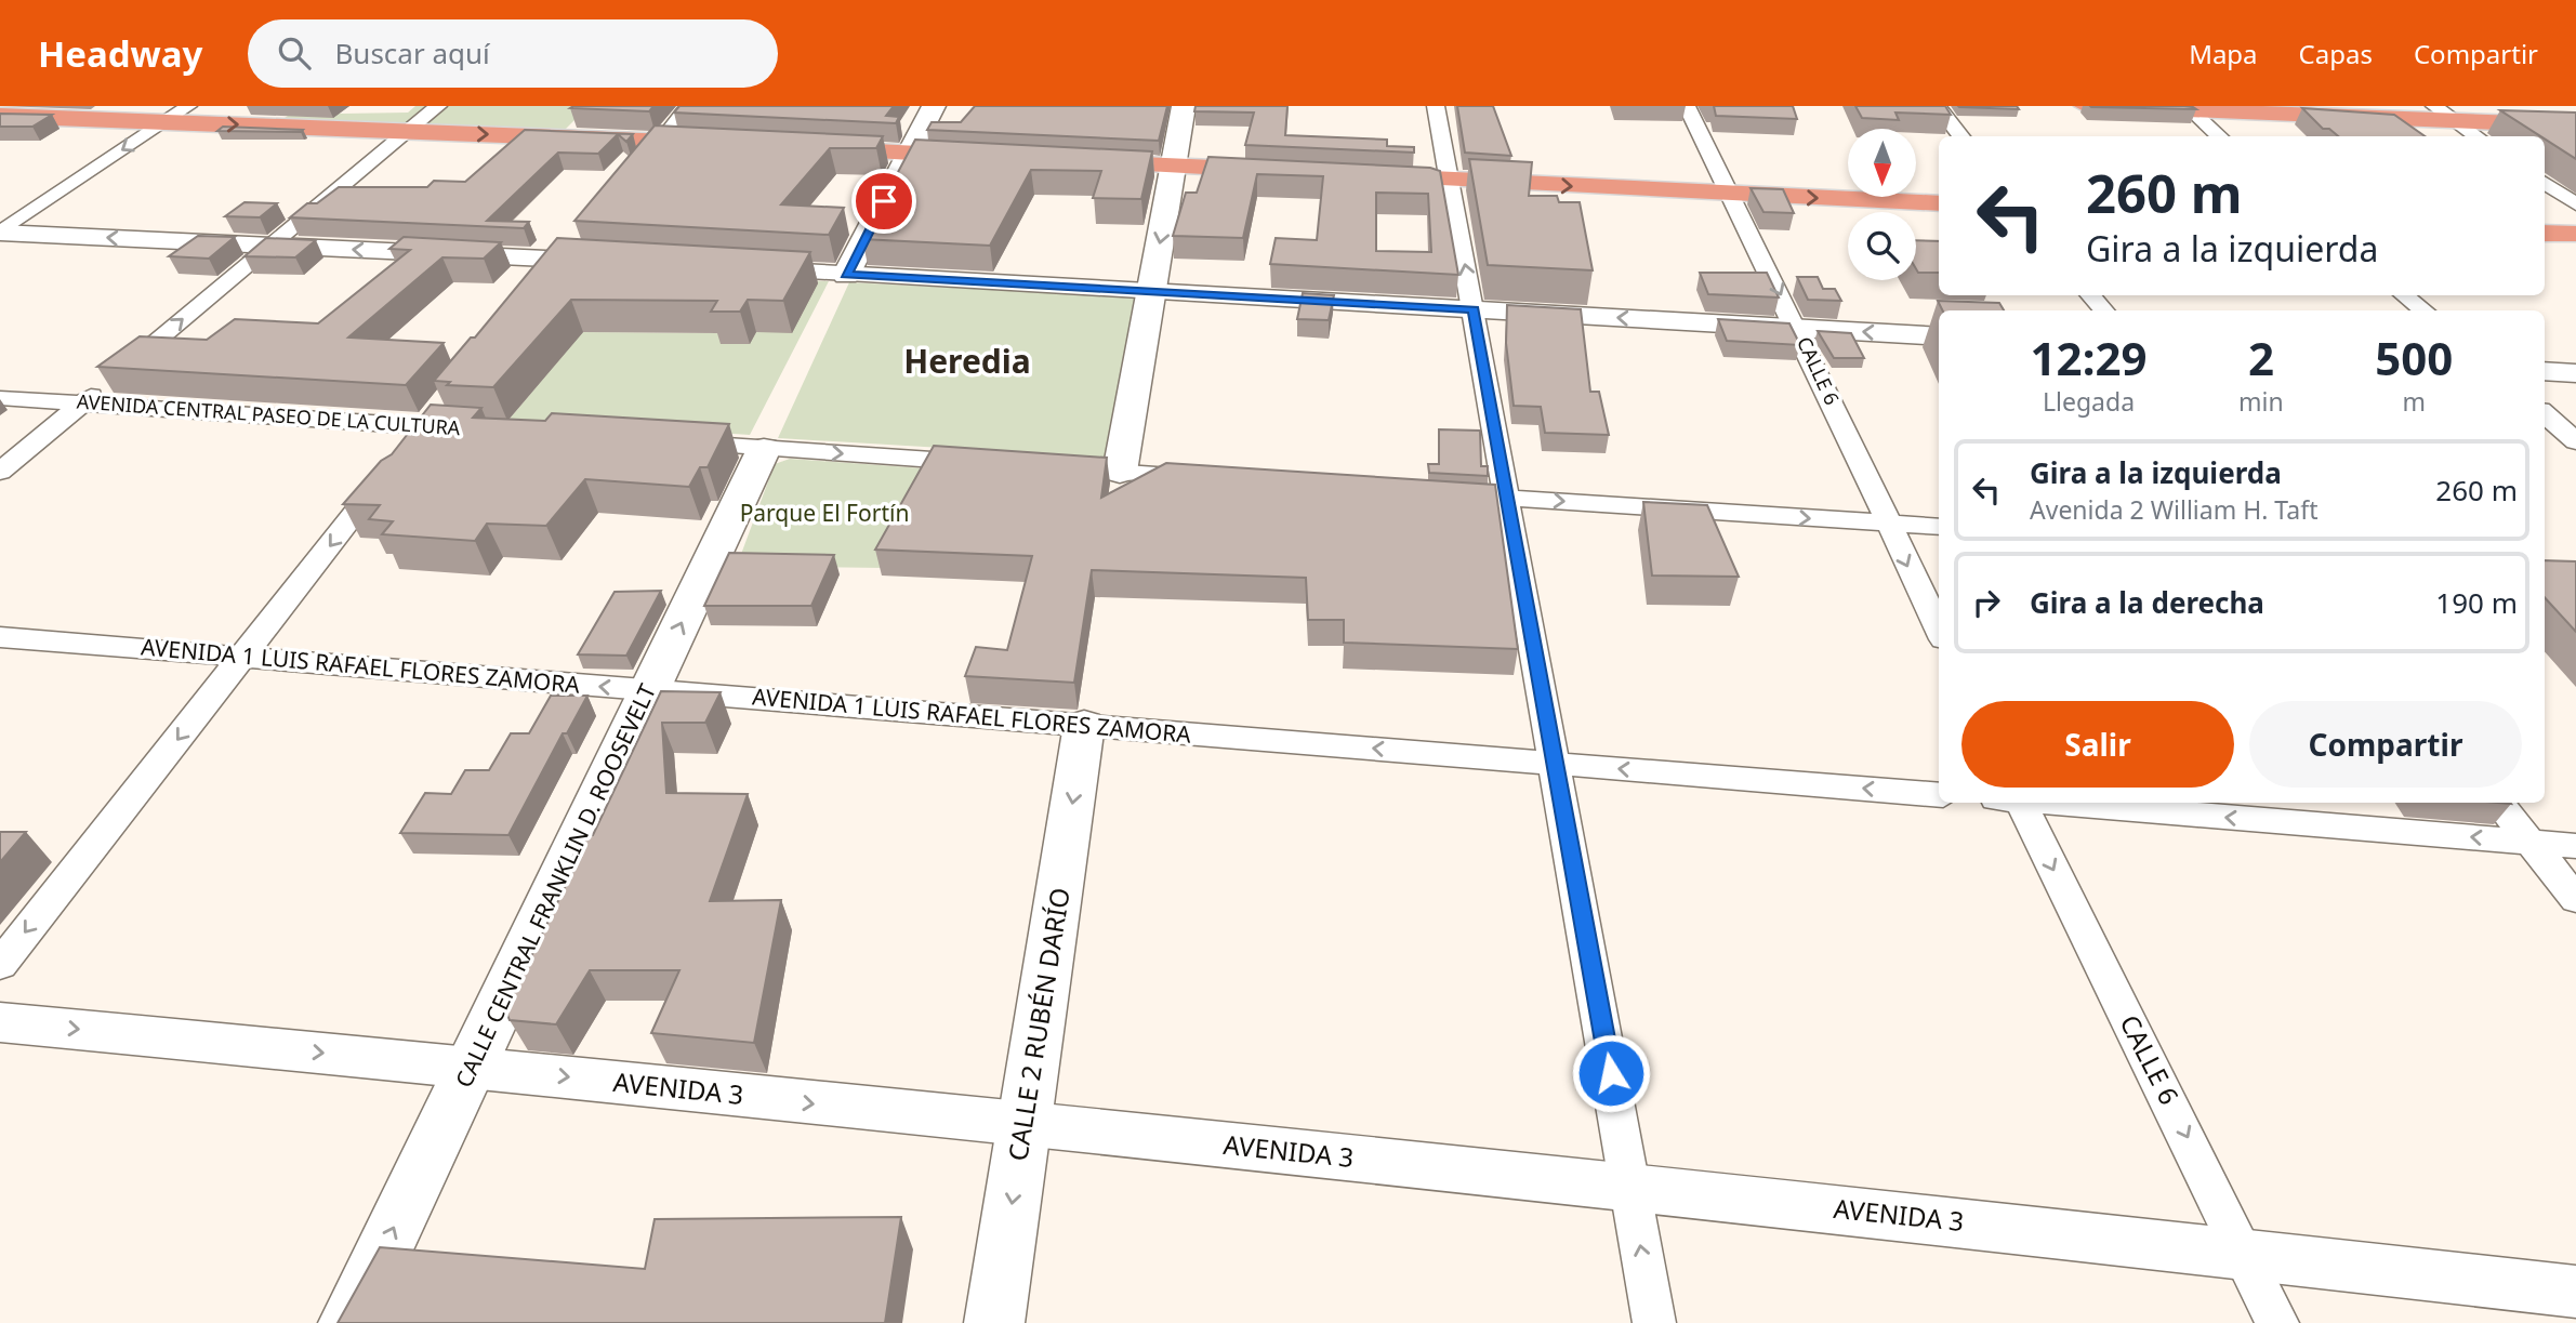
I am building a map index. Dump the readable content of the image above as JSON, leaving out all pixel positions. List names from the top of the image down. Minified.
{"streets":{"main road":["CALLE CENTRAL FRANKLIN D. ROOSEVELT","CALLE 2 RUBÉN DARÍO"],"street":["CALLE 6","AVENIDA CENTRAL PASEO DE LA CULTURA","AVENIDA 1 LUIS RAFAEL FLORES ZAMORA","AVENIDA 3"]},"crossings":[["CALLE 6","AVENIDA 3"],["AVENIDA 1 LUIS RAFAEL FLORES ZAMORA","CALLE CENTRAL FRANKLIN D. ROOSEVELT"],["AVENIDA 1 LUIS RAFAEL FLORES ZAMORA","CALLE 2 RUBÉN DARÍO"],["CALLE CENTRAL FRANKLIN D. ROOSEVELT","AVENIDA 3"],["CALLE 2 RUBÉN DARÍO","AVENIDA 3"]],"one_way":["CALLE 6","CALLE CENTRAL FRANKLIN D. ROOSEVELT","CALLE 2 RUBÉN DARÍO","AVENIDA 3"],"districts":["Heredia"],"parks":["Parque El Fortín"],"north":"bottom","page":{"header":"Headway","search":"Buscar aquí","nav":["Mapa","Capas","Compartir"],"turn":["260 m","Gira a la izquierda"],"eta":["12:29","Llegada","2","min","500","m"],"list":[{"name":"Gira a la izquierda","note":"Avenida 2 William H. Taft","value":"260 m"},{"name":"Gira a la derecha","value":"190 m"}],"buttons":["Salir","Compartir"]}}
